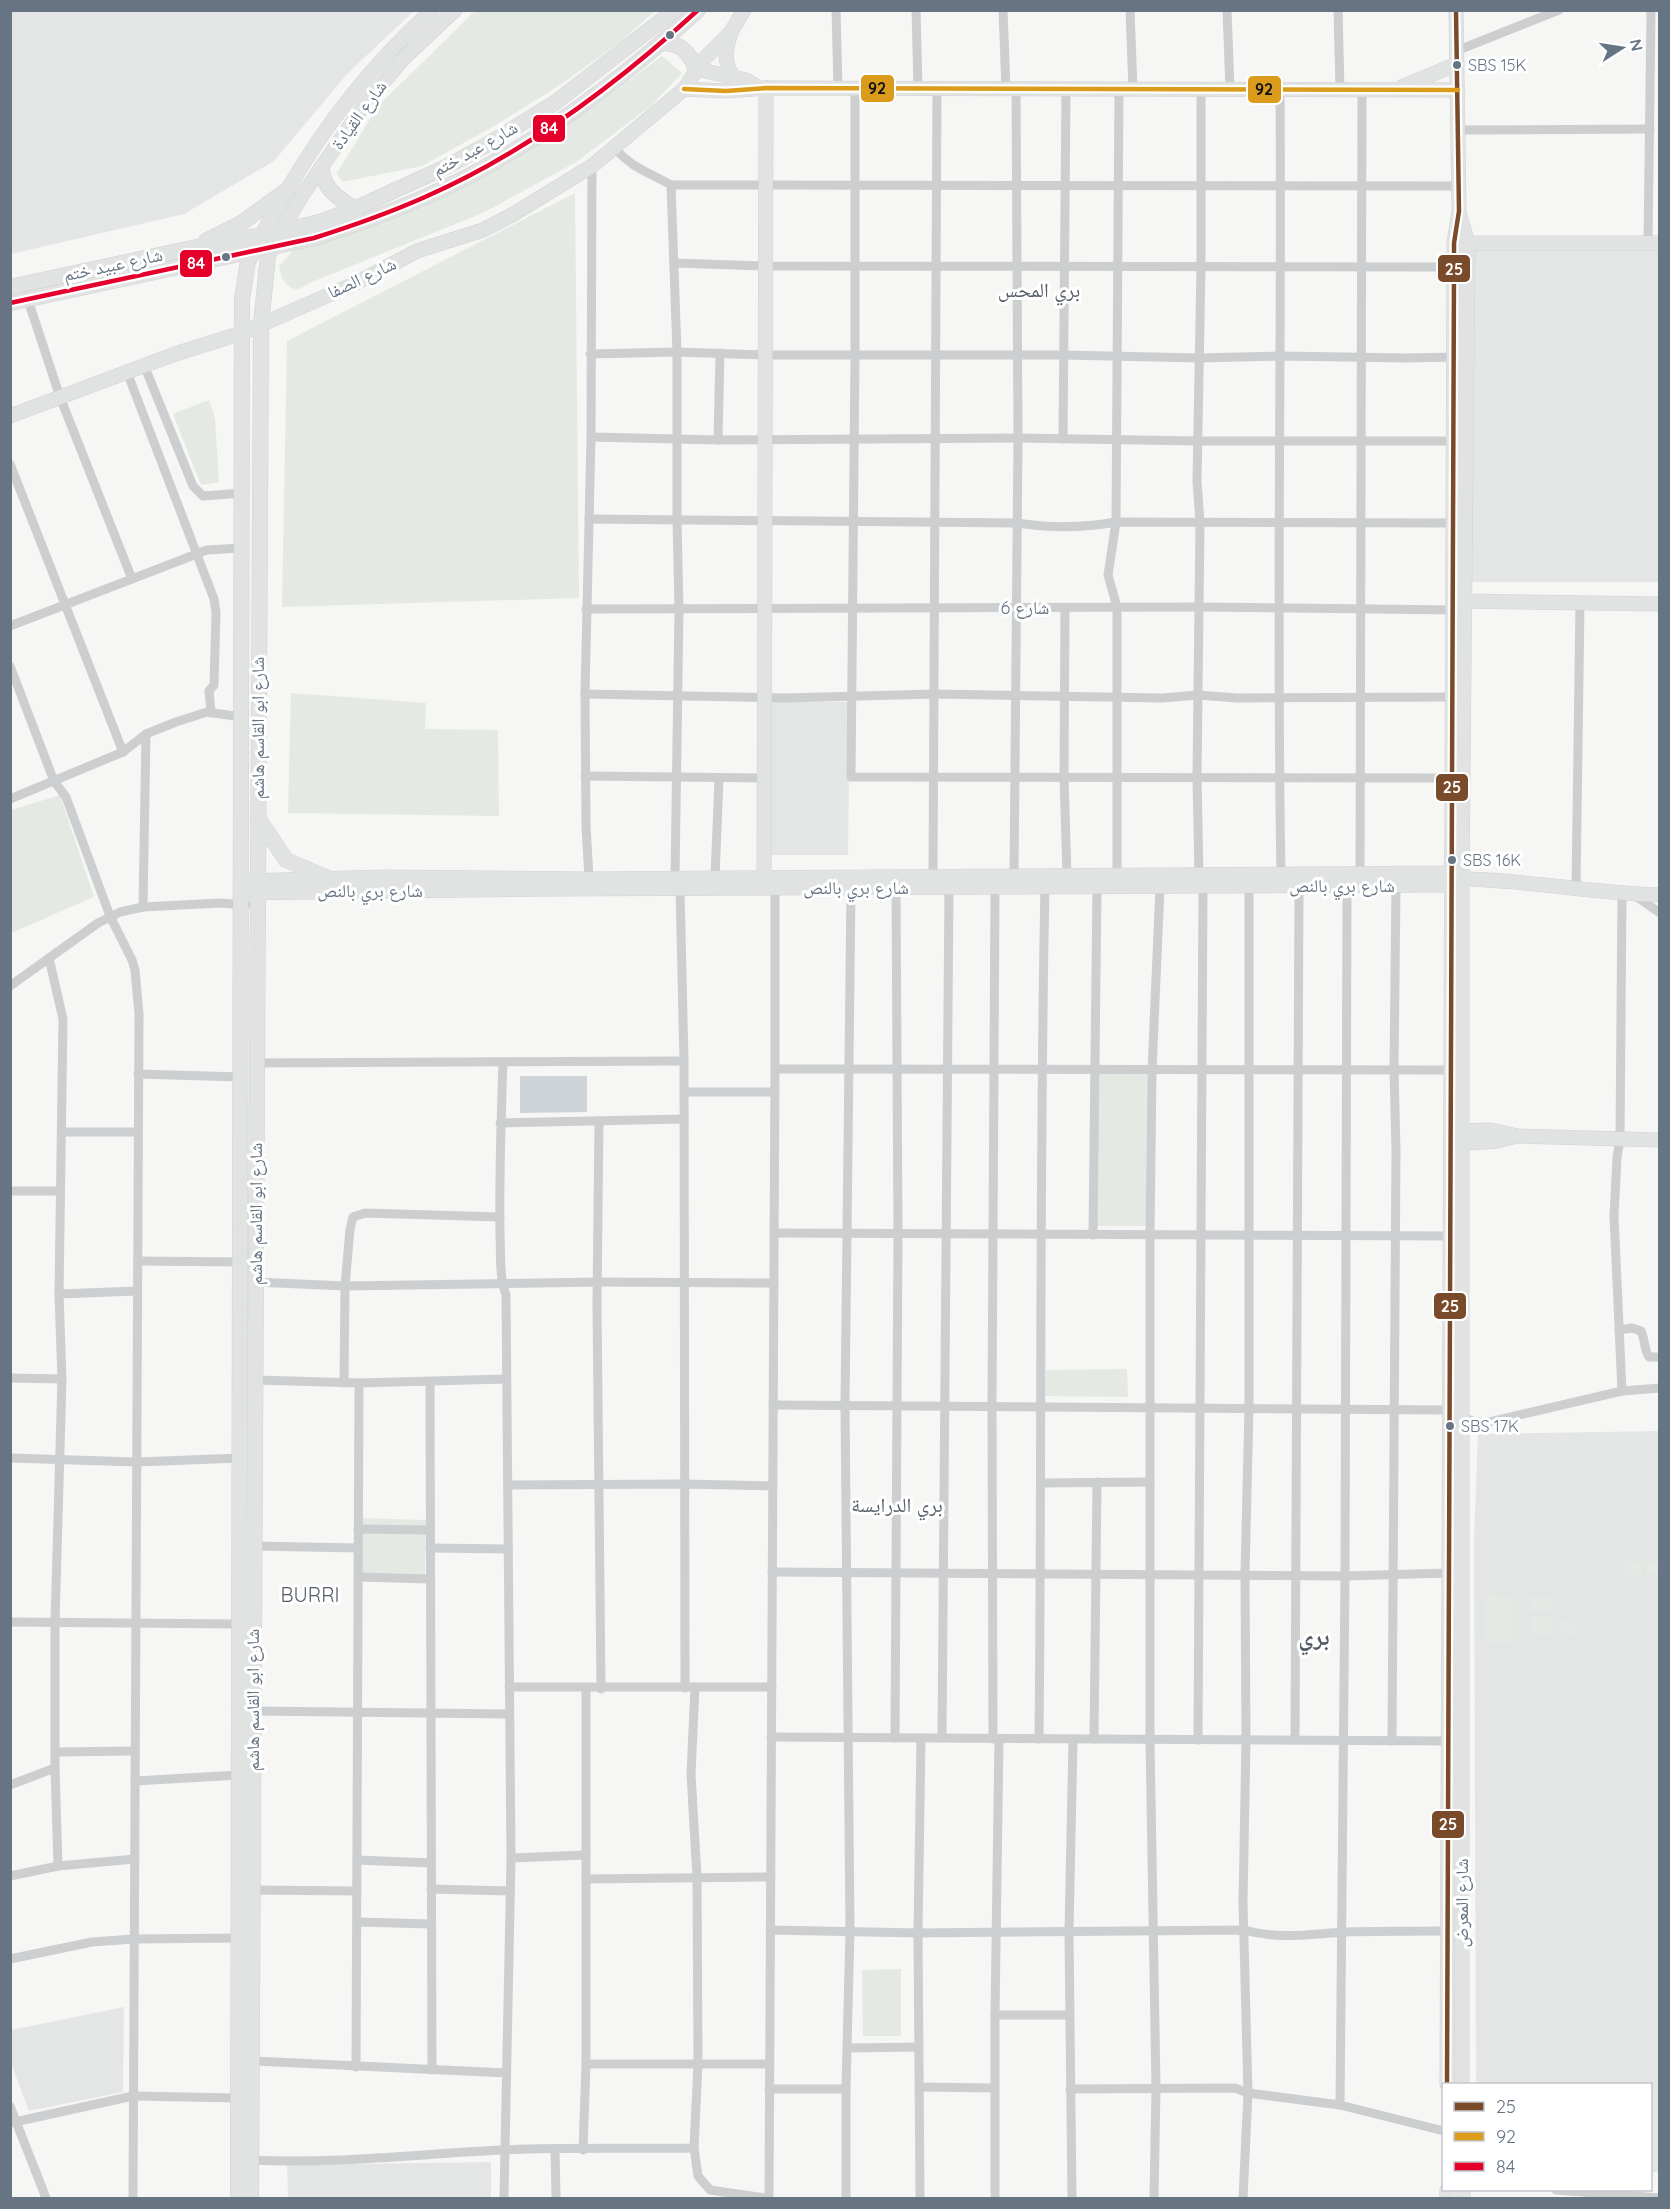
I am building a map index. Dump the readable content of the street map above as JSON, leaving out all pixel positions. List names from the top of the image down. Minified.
{"streets":{"main road":["شارع القيادة","شارع عبد ختم","شارع عبيد ختم","شارع الصفا","شارع ابو القاسم هاشم","شارع بري بالنص","شارع المعرض"],"street":["شارع 6"]},"crossings":[["شارع القيادة","شارع عبيد ختم"],["شارع القيادة","شارع ابو القاسم هاشم"],["شارع عبد ختم","شارع عبيد ختم"],["شارع عبد ختم","شارع ابو القاسم هاشم"],["شارع عبيد ختم","شارع ابو القاسم هاشم"],["شارع الصفا","شارع ابو القاسم هاشم"],["شارع 6","شارع المعرض"],["شارع ابو القاسم هاشم","شارع بري بالنص"],["شارع بري بالنص","شارع المعرض"]],"districts":["بري المحس","بري الدرايسة","BURRI","بري"],"places":["SBS 15K","SBS 16K","SBS 17K"],"lines":["transit line 25","transit line 84","transit line 92"],"legend":["25","92","84"],"north":"right"}
